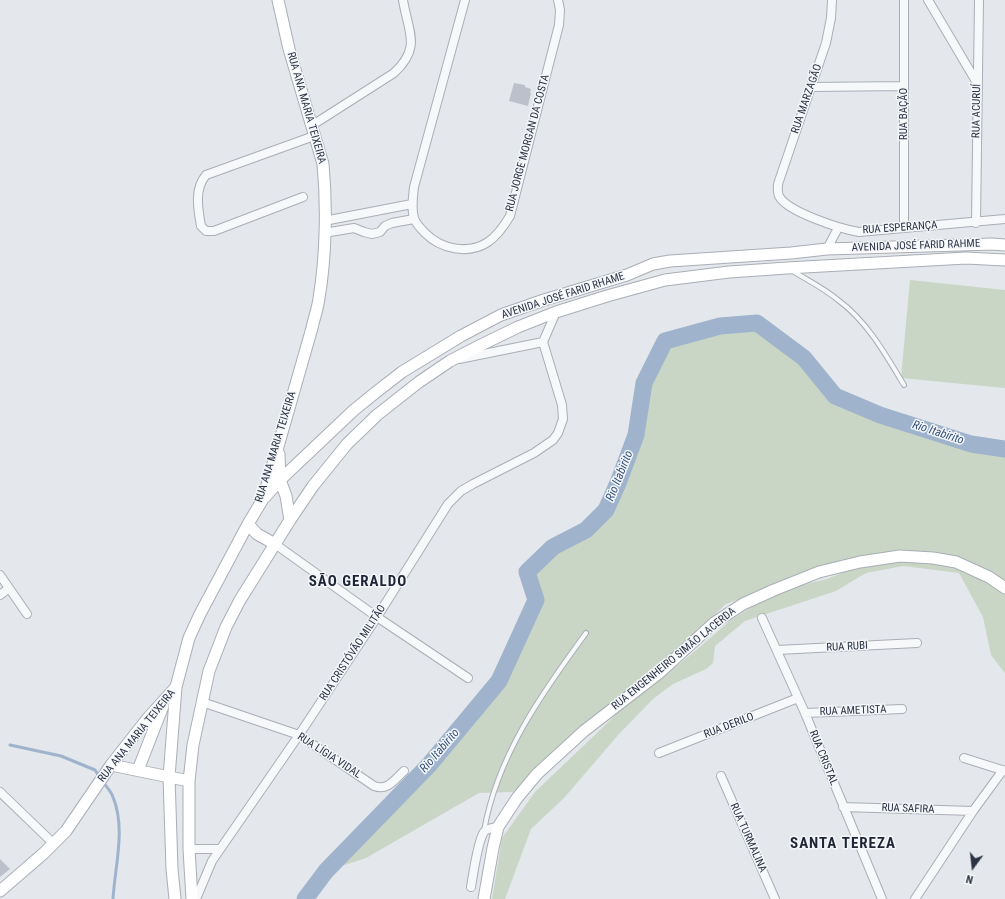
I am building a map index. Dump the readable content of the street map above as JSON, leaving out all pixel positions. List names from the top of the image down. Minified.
{"streets":{"street":["RUA MARZAGÃO","RUA ANA MARIA TEIXEIRA","RUA ACURUÍ","RUA BAÇÃO","RUA JORGE MORGAN DA COSTA","RUA ESPERANÇA","AVENIDA JOSÉ FARID RAHME","AVENIDA JOSÉ FARID RHAME","RUA RUBI","RUA CRISTÓVÃO MILITÃO","RUA ENGENHEIRO SIMÃO LACERDA","RUA AMETISTA","RUA DERILO","RUA LÍGIA VIDAL","RUA CRISTAL","RUA SAFIRA","RUA TURMALINA"]},"crossings":[["RUA MARZAGÃO","RUA ESPERANÇA"],["RUA ANA MARIA TEIXEIRA","AVENIDA JOSÉ FARID RHAME"],["RUA ACURUÍ","RUA ESPERANÇA"],["RUA BAÇÃO","RUA ESPERANÇA"],["AVENIDA JOSÉ FARID RAHME","AVENIDA JOSÉ FARID RHAME"],["RUA RUBI","RUA CRISTAL"],["RUA CRISTÓVÃO MILITÃO","RUA LÍGIA VIDAL"],["RUA AMETISTA","RUA CRISTAL"],["RUA DERILO","RUA CRISTAL"],["RUA CRISTAL","RUA SAFIRA"]],"districts":["SÃO GERALDO","SANTA TEREZA"],"water":["Rio Itabirito"],"north":"bottom"}
